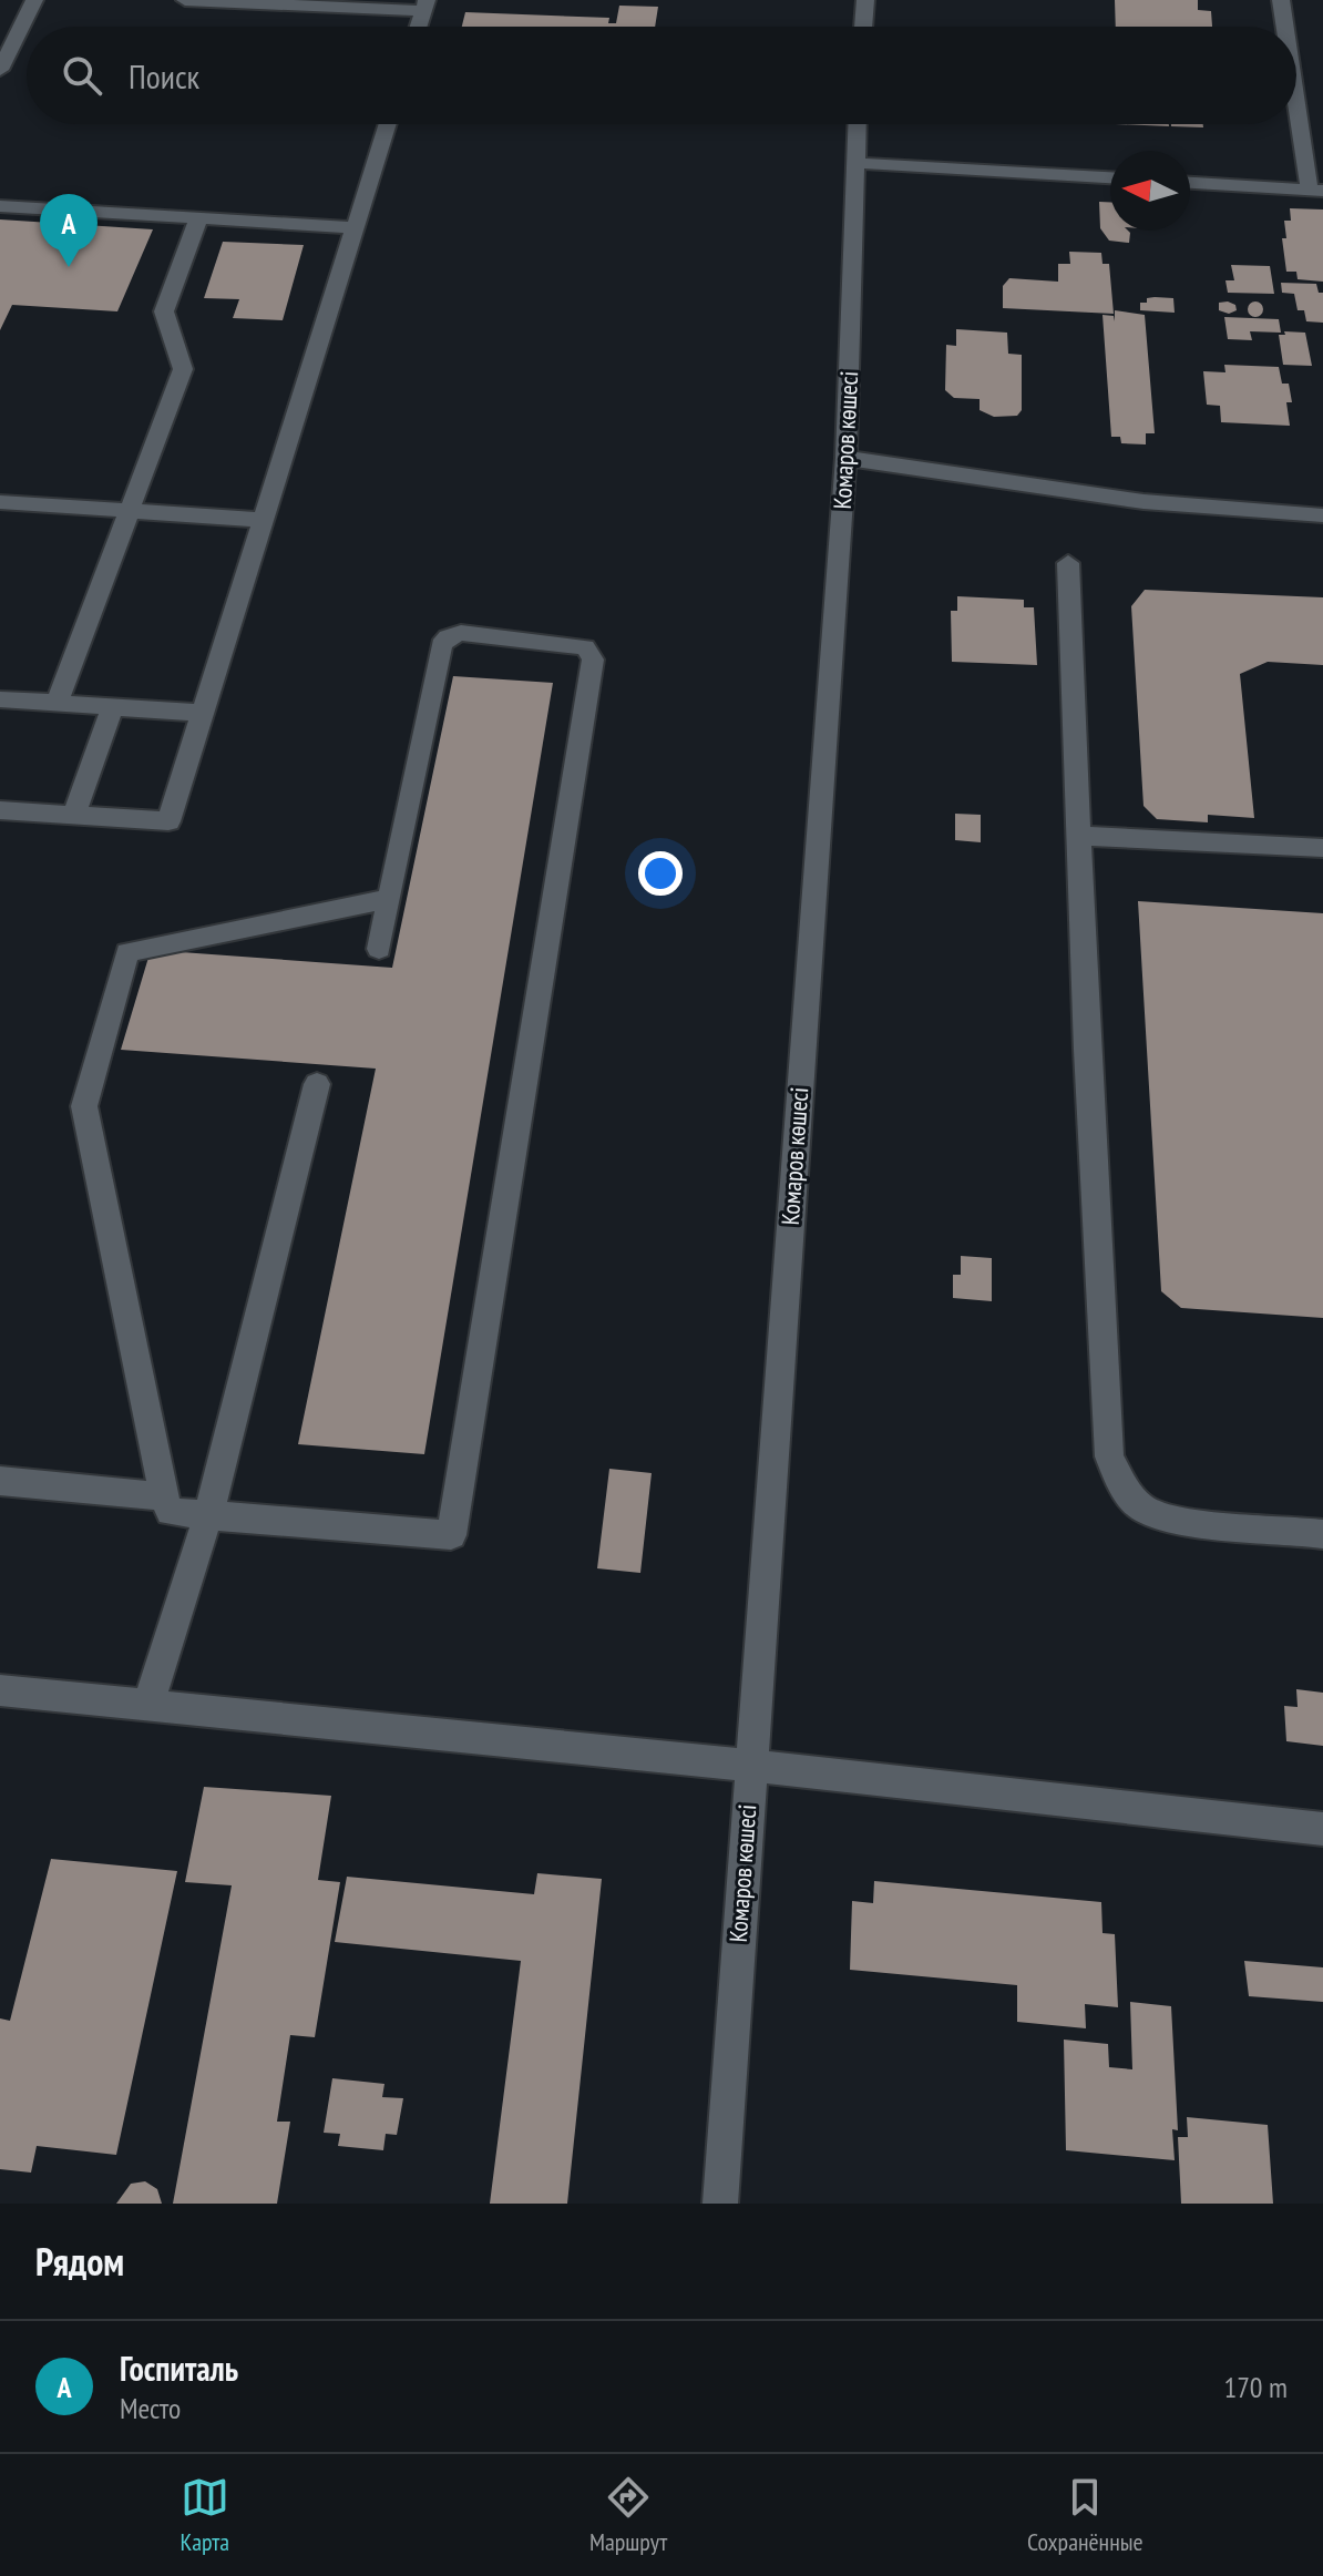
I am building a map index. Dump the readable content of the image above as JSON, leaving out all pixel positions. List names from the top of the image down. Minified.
{"streets":{"street":["Комаров көшесі"]},"north":"left","page":{"search":"Поиск","pins":"A","heading":"Рядом","list":[{"mark":"A","name":"Госпиталь","note":"Место","value":"170 m"}],"nav":["Карта","Маршрут","Сохранённые"]}}
